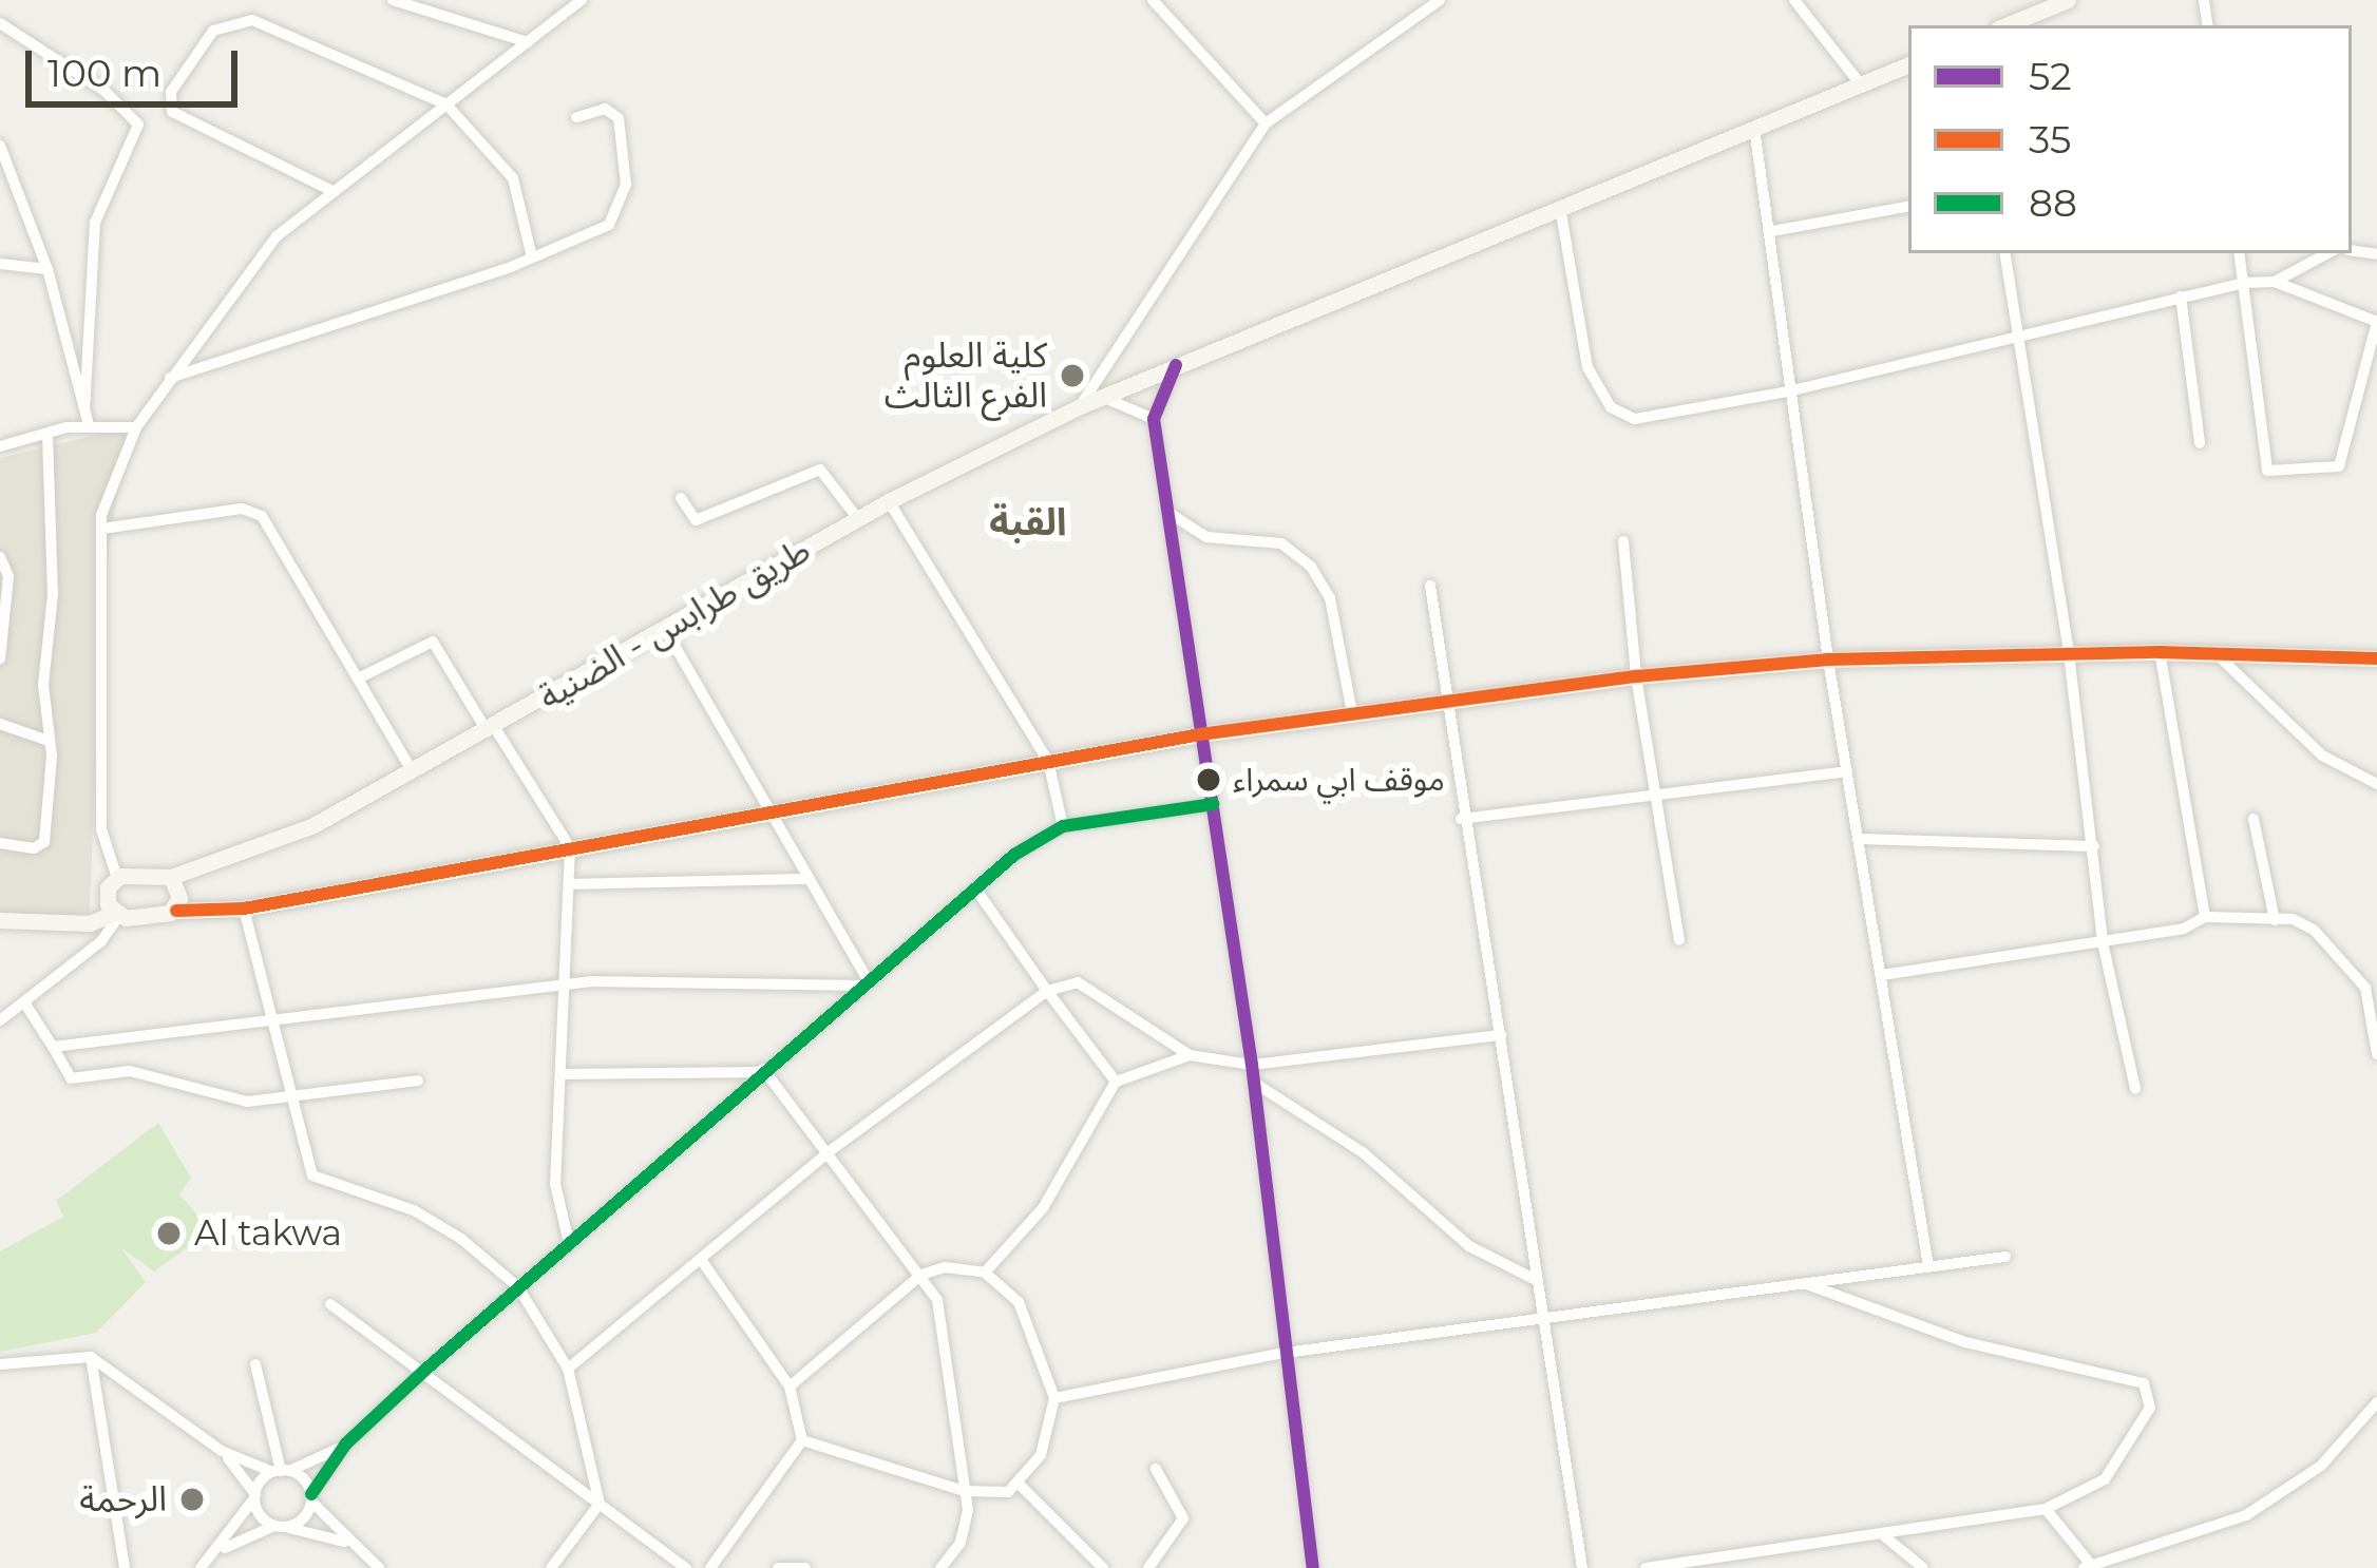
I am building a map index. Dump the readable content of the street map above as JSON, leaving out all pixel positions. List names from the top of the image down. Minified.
{"streets":{"main road":["طريق طرابس - الضنية"]},"districts":["القبة"],"places":["كلية العلوم الفرع الثالث","موقف ابي سمراء","Al takwa","الرحمة"],"lines":["transit line 52","transit line 35","transit line 88"],"legend":["52","35","88"],"scale_bar":"100 m"}
